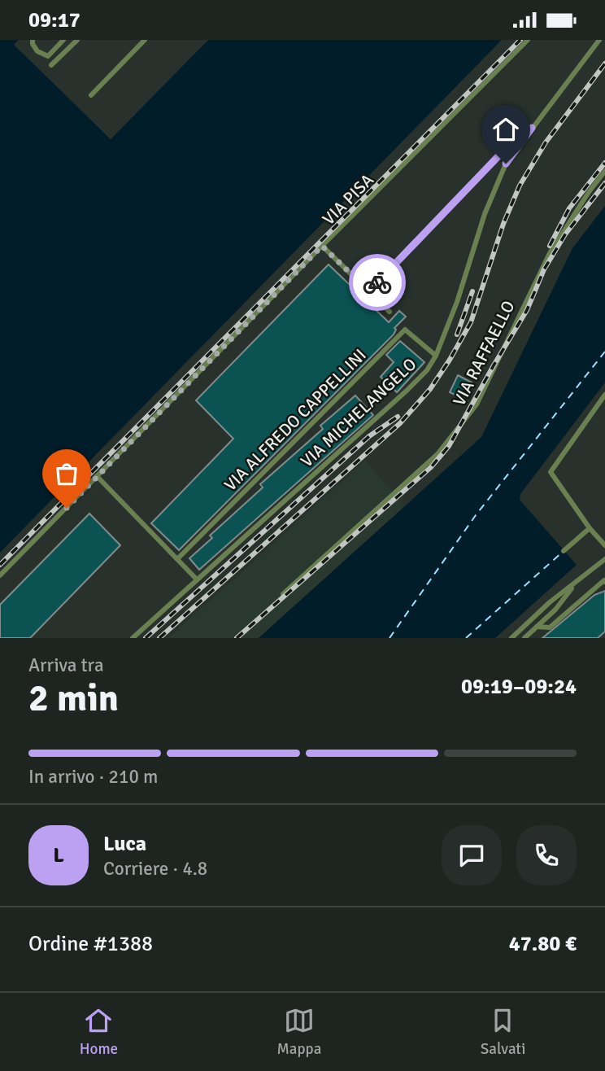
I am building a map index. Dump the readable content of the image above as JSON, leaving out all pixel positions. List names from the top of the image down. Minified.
{"streets":{"lane":["VIA PISA","VIA RAFFAELLO","VIA MICHELANGELO","VIA ALFREDO CAPPELLINI"]},"crossings":[["VIA MICHELANGELO","VIA ALFREDO CAPPELLINI"]],"page":{"status":"09:17","heading":["2 min","Arriva tra","09:19–09:24"],"panel":["Luca","Corriere · 4.8","Ordine #1388","47.80 €"],"bar":"In arrivo · 210 m","round":"L","tabs":["Home","Mappa","Salvati"]}}
